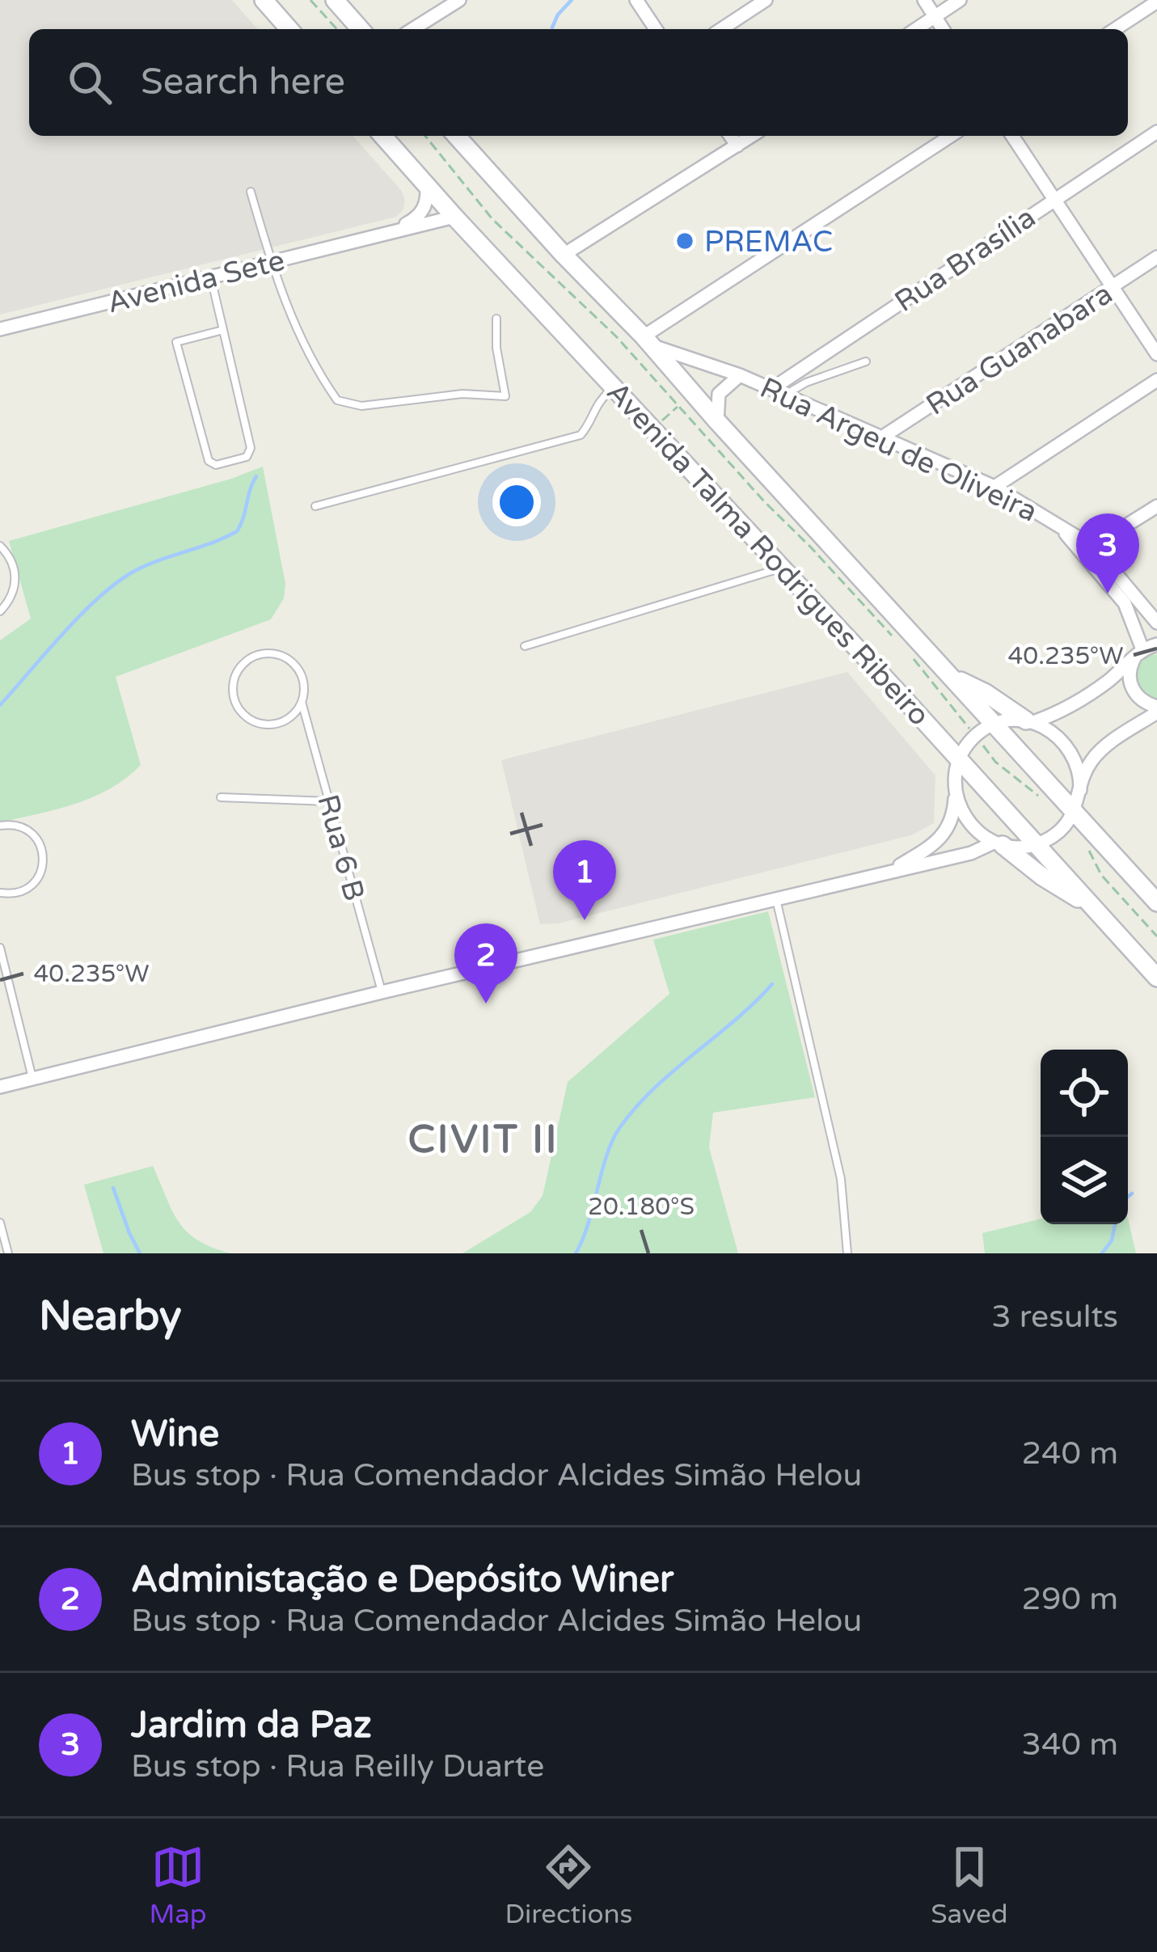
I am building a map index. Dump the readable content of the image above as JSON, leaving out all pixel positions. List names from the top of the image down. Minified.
{"streets":{"main road":["Avenida Talma Rodrigues Ribeiro"],"street":["Rua Brasília","Avenida Sete","Rua Guanabara","Rua Argeu de Oliveira"],"lane":["Rua 6 B"]},"crossings":[["Rua Brasília","Rua Argeu de Oliveira"],["Avenida Sete","Avenida Talma Rodrigues Ribeiro"],["Rua Guanabara","Rua Argeu de Oliveira"],["Rua Argeu de Oliveira","Avenida Talma Rodrigues Ribeiro"]],"districts":["CIVIT II"],"places":["PREMAC"],"page":{"search":"Search here","pins":["3","1","2"],"heading":["Nearby","3 results"],"list":[{"mark":"1","name":"Wine","note":"Bus stop · Rua Comendador Alcides Simão Helou","value":"240 m"},{"mark":"2","name":"Administação e Depósito Winer","note":"Bus stop · Rua Comendador Alcides Simão Helou","value":"290 m"},{"mark":"3","name":"Jardim da Paz","note":"Bus stop · Rua Reilly Duarte","value":"340 m"}],"nav":["Map","Directions","Saved"]},"coordinates":["40.235°W","20.180°S"]}
